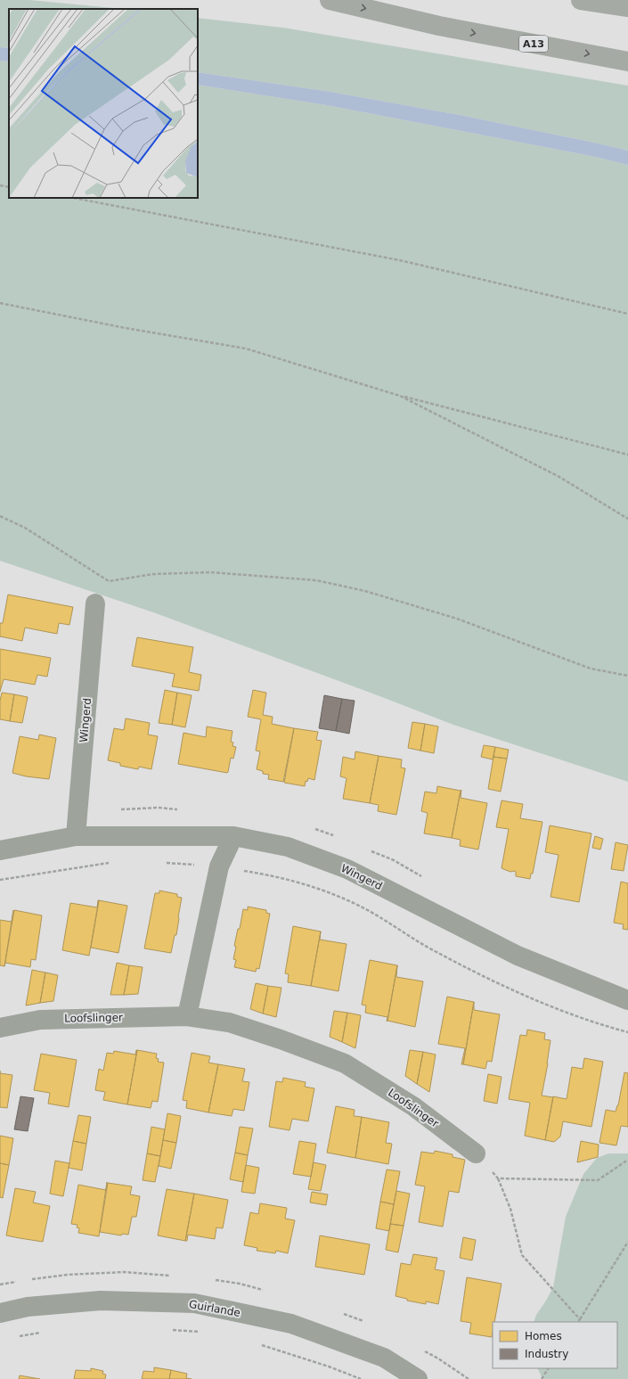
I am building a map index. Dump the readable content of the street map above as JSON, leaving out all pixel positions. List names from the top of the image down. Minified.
{"streets":{"highway":["A13"],"street":["Wingerd","Loofslinger","Guirlande"]},"legend":["Homes","Industry"]}
